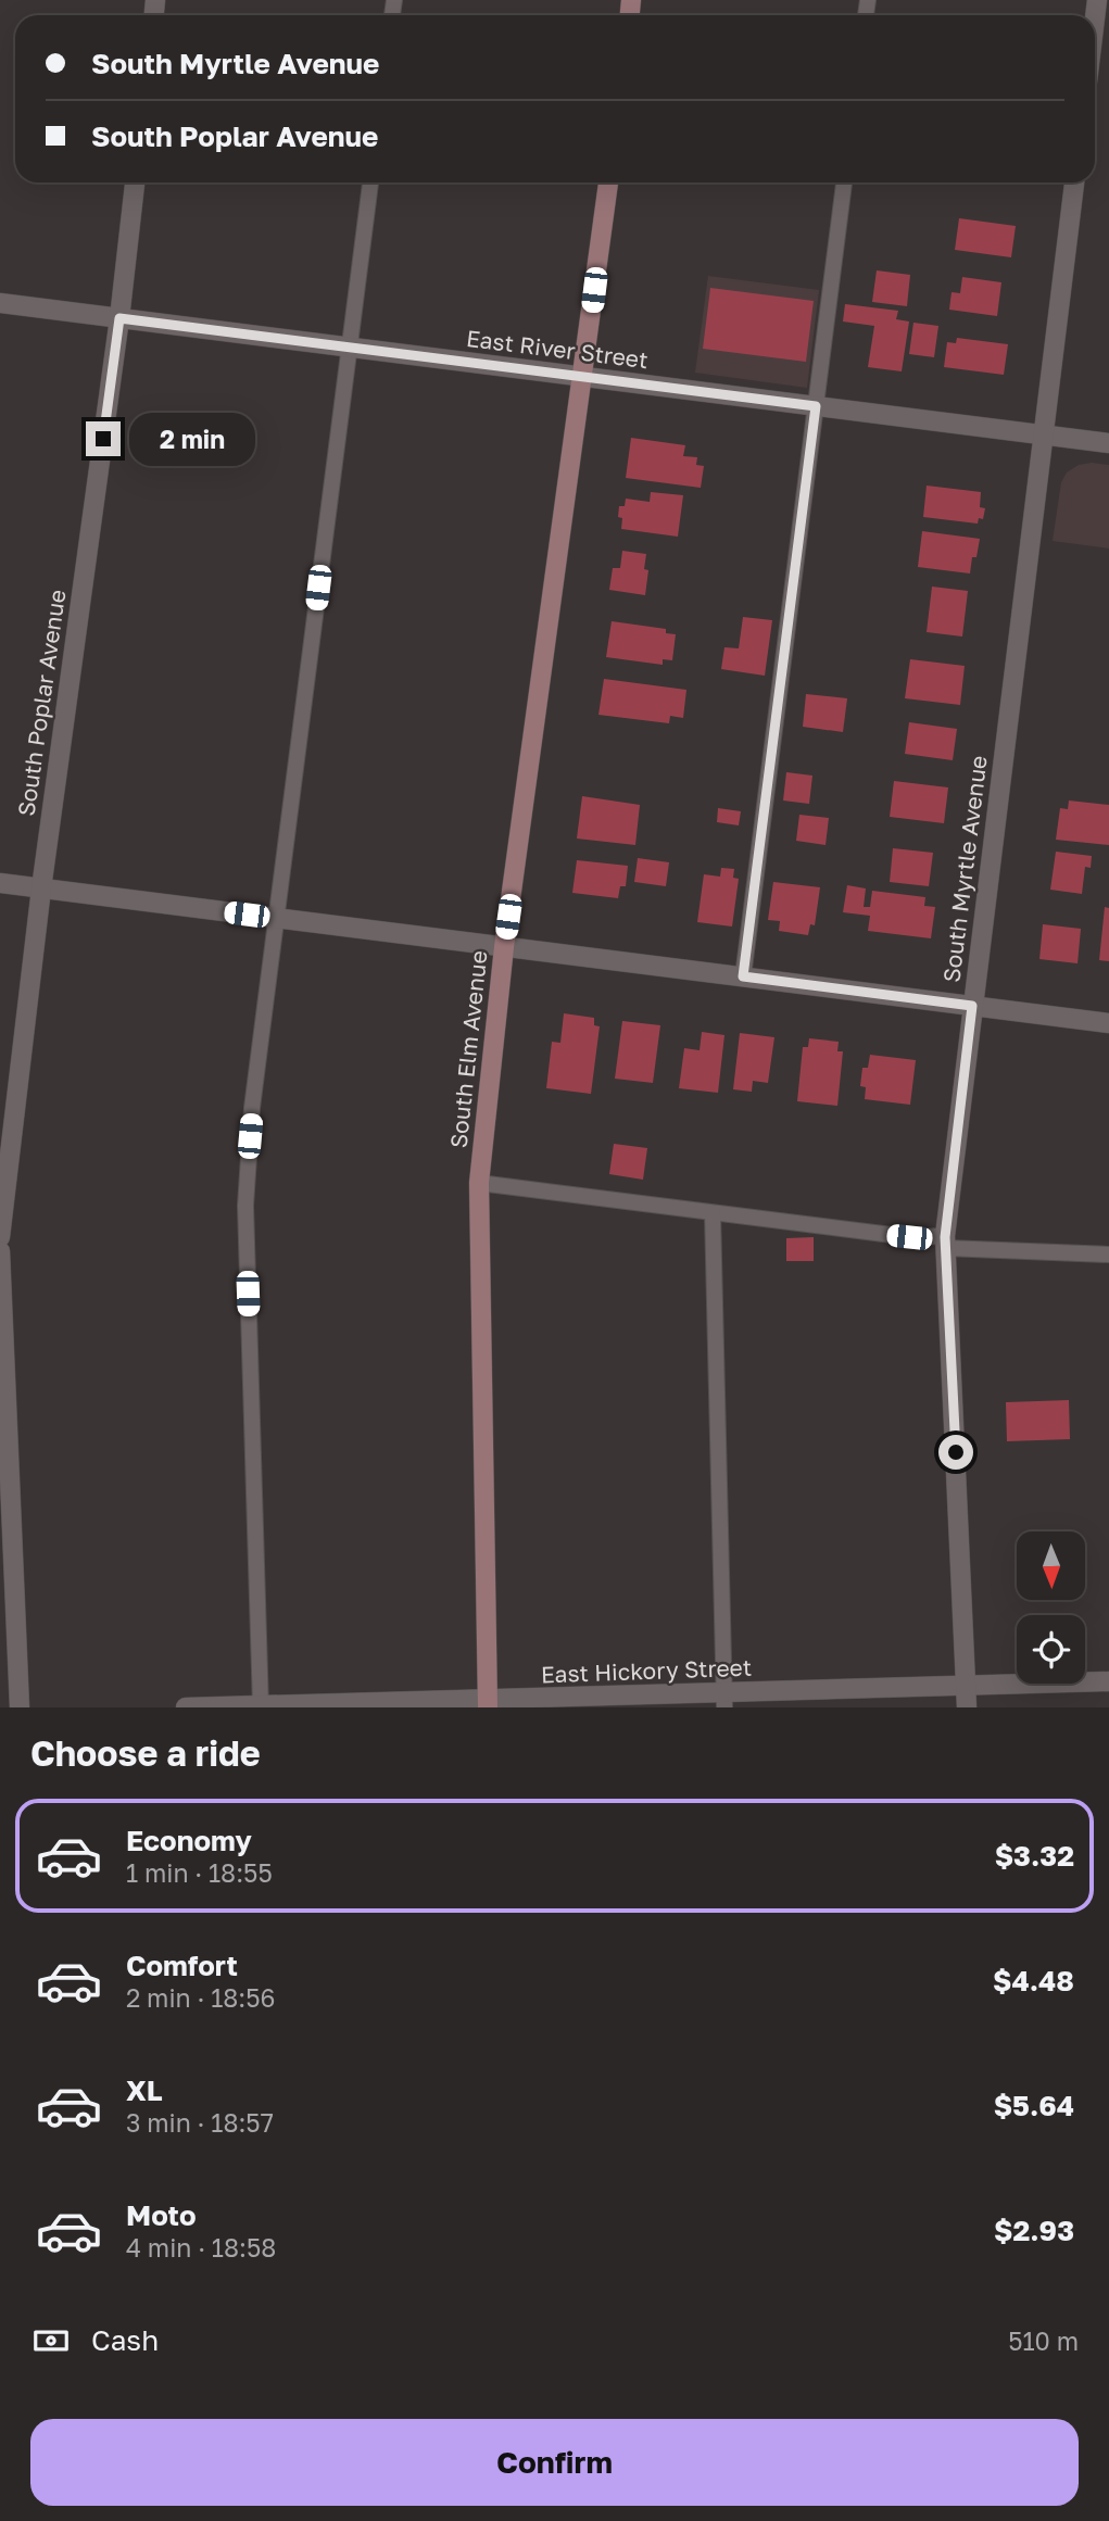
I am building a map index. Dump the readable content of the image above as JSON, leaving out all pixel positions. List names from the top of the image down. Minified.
{"streets":{"street":["East River Street","South Poplar Avenue","South Myrtle Avenue","South Elm Avenue","East Hickory Street"]},"crossings":[["East River Street","South Poplar Avenue"],["East River Street","South Myrtle Avenue"],["East River Street","South Elm Avenue"],["South Myrtle Avenue","East Hickory Street"],["South Elm Avenue","East Hickory Street"]],"north":"bottom","page":{"banner":["South Myrtle Avenue","South Poplar Avenue"],"bubble":"2 min","heading":"Choose a ride","list":[{"name":"Economy","note":"1 min · 18:55","value":"$3.32"},{"name":"Comfort","note":"2 min · 18:56","value":"$4.48"},{"name":"XL","note":"3 min · 18:57","value":"$5.64"},{"name":"Moto","note":"4 min · 18:58","value":"$2.93"}],"pay":["Cash","510 m"],"buttons":"Confirm"}}
